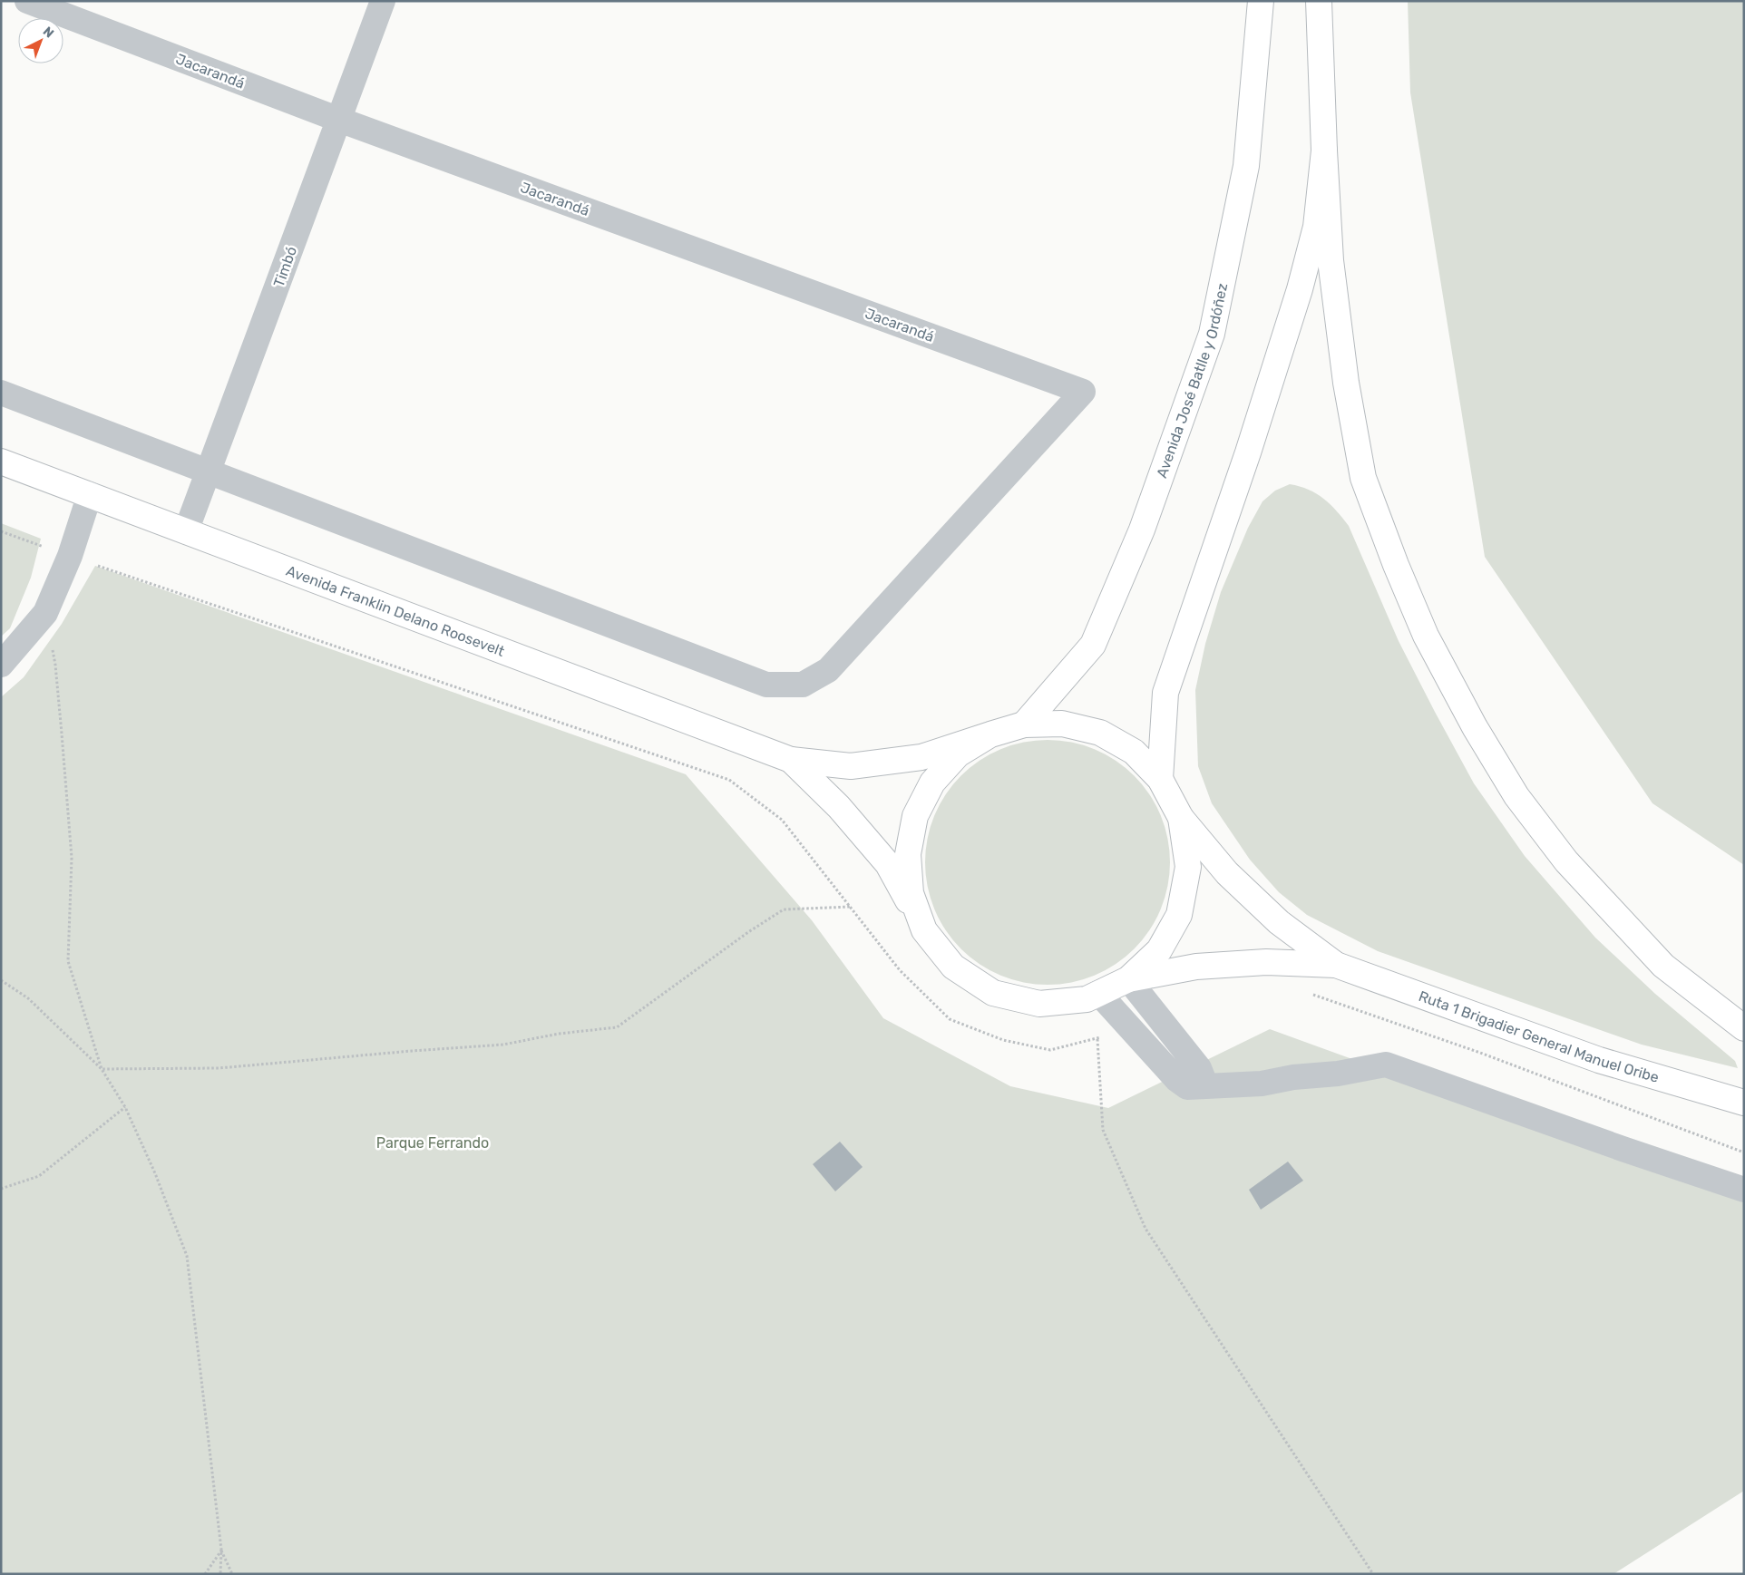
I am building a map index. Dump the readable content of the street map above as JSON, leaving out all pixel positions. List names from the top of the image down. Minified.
{"streets":{"main road":["Avenida José Batlle y Ordóñez","Avenida Franklin Delano Roosevelt","Ruta 1 Brigadier General Manuel Oribe"],"street":["Jacarandá","Timbó"]},"crossings":[["Jacarandá","Timbó"],["Timbó","Avenida Franklin Delano Roosevelt"]],"parks":["Parque Ferrando"],"north":"top right"}
